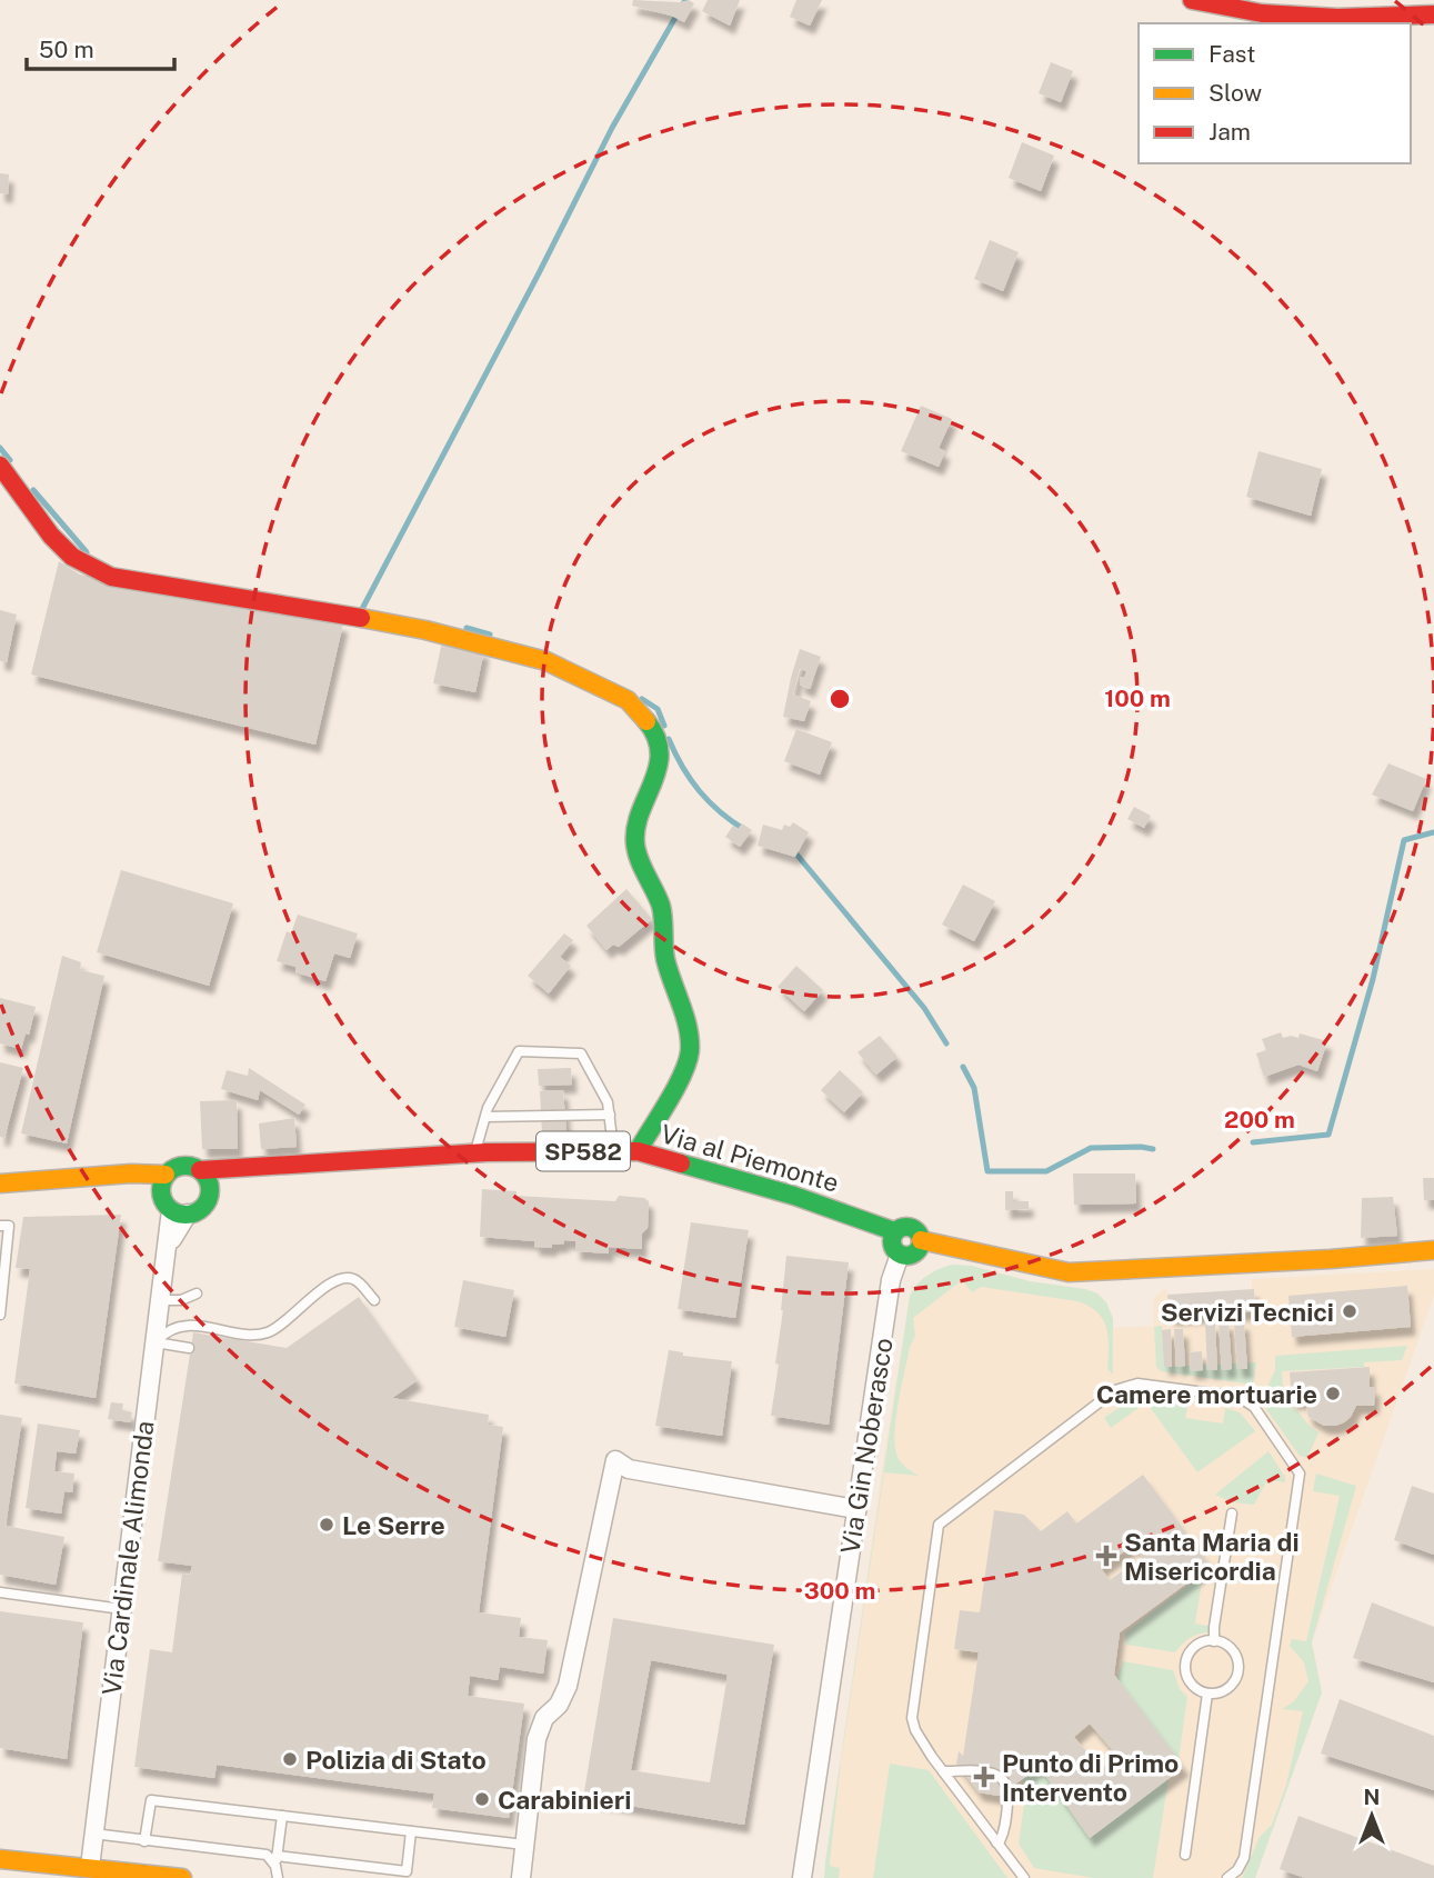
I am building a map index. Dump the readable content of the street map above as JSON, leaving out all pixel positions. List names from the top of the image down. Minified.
{"streets":{"main road":["SP582","Via al Piemonte"],"street":["Via Gin Noberasco","Via Cardinale Alimonda"]},"crossings":[["Via al Piemonte","Via Gin Noberasco"],["Via al Piemonte","Via Cardinale Alimonda"]],"places":{"other":["Servizi Tecnici","Camere mortuarie","Le Serre","Polizia di Stato","Carabinieri"],"health":["Santa Maria di Misericordia","Punto di Primo Intervento"]},"legend":["Fast","Slow","Jam"],"scale_bar":"50 m","north":"top","rings":["100 m","200 m","300 m"]}
